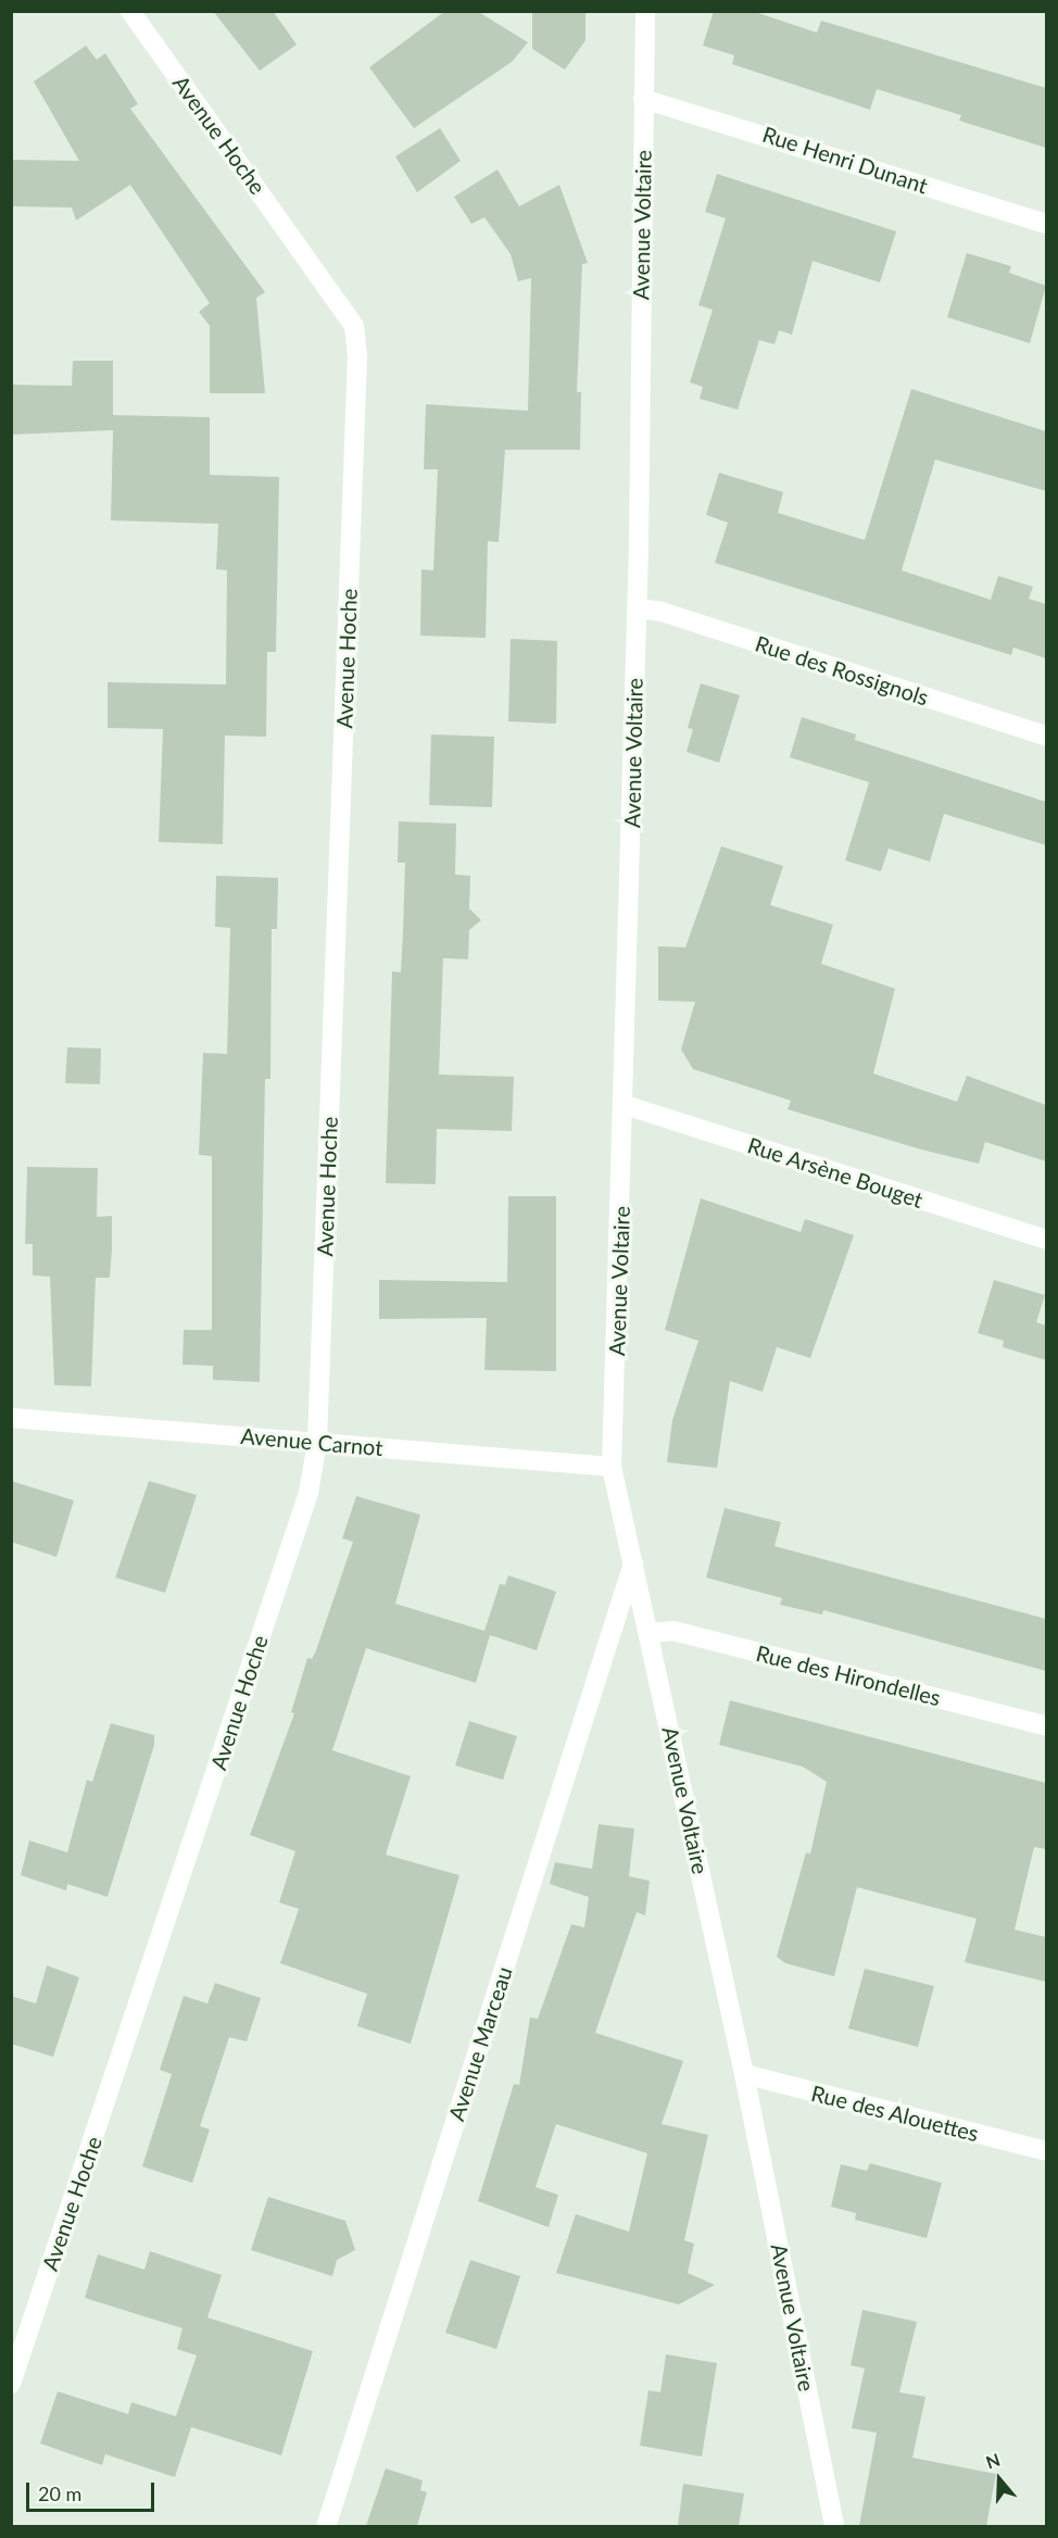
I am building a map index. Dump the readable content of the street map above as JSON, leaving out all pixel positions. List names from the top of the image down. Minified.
{"streets":{"street":["Avenue Hoche","Rue Henri Dunant","Avenue Voltaire","Rue des Rossignols","Rue Arsène Bouget","Avenue Carnot","Rue des Hirondelles","Avenue Marceau","Rue des Alouettes"]},"crossings":[["Avenue Hoche","Avenue Carnot"],["Rue Henri Dunant","Avenue Voltaire"],["Avenue Voltaire","Rue des Rossignols"],["Avenue Voltaire","Rue Arsène Bouget"],["Avenue Voltaire","Avenue Carnot"],["Avenue Voltaire","Rue des Hirondelles"],["Avenue Voltaire","Avenue Marceau"],["Avenue Voltaire","Rue des Alouettes"]],"scale_bar":"20 m","north":"top"}
